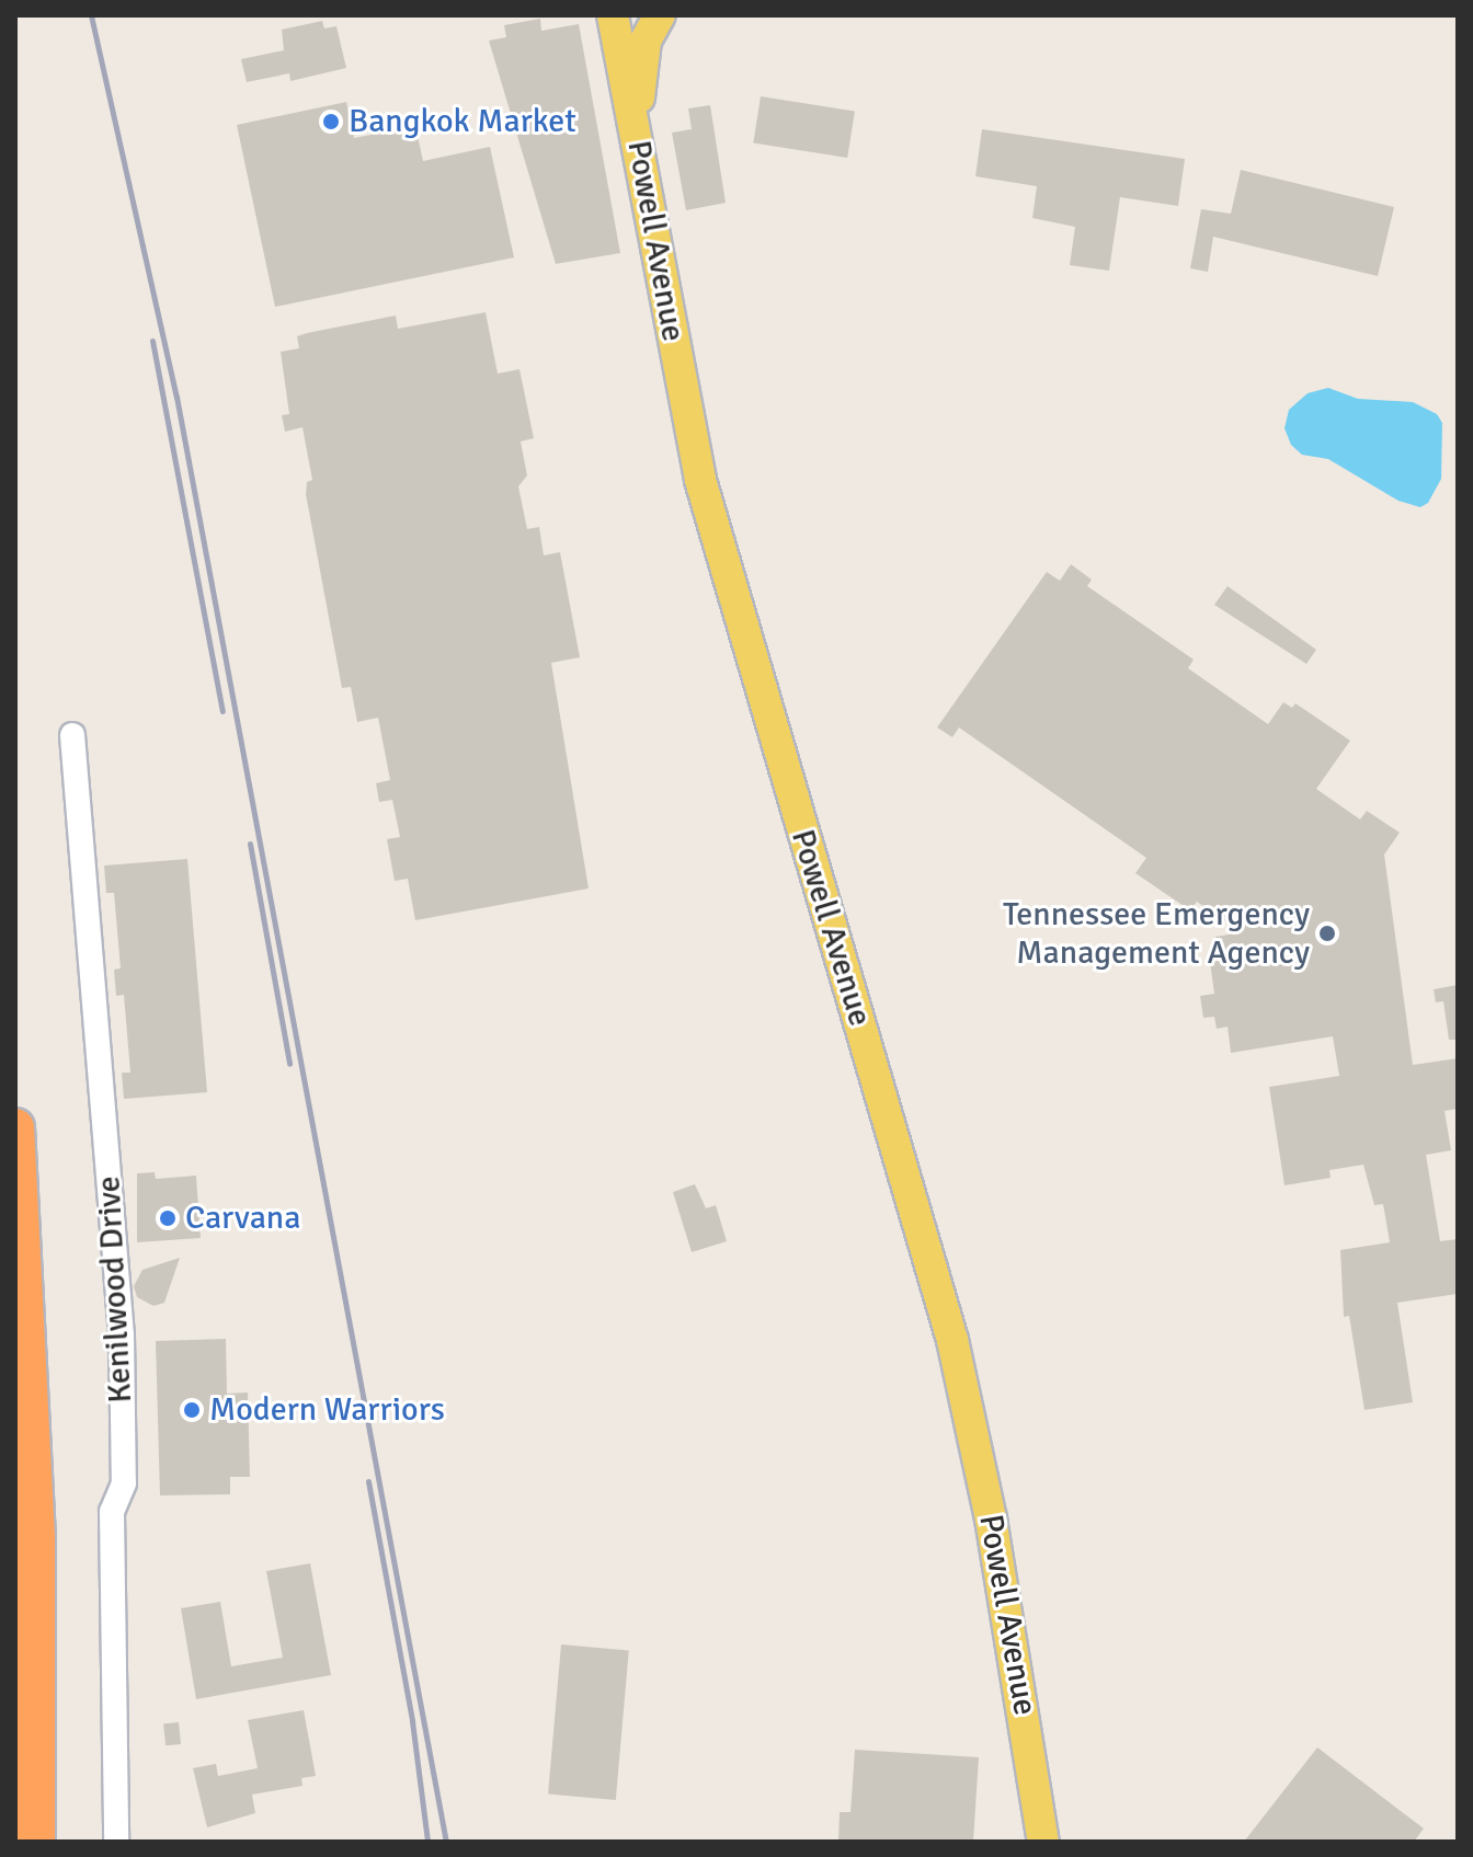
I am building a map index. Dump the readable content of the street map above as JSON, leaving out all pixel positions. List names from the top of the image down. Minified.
{"streets":{"main road":["Powell Avenue"],"street":["Kenilwood Drive"]},"places":["Bangkok Market","Tennessee Emergency Management Agency","Carvana","Modern Warriors"]}
